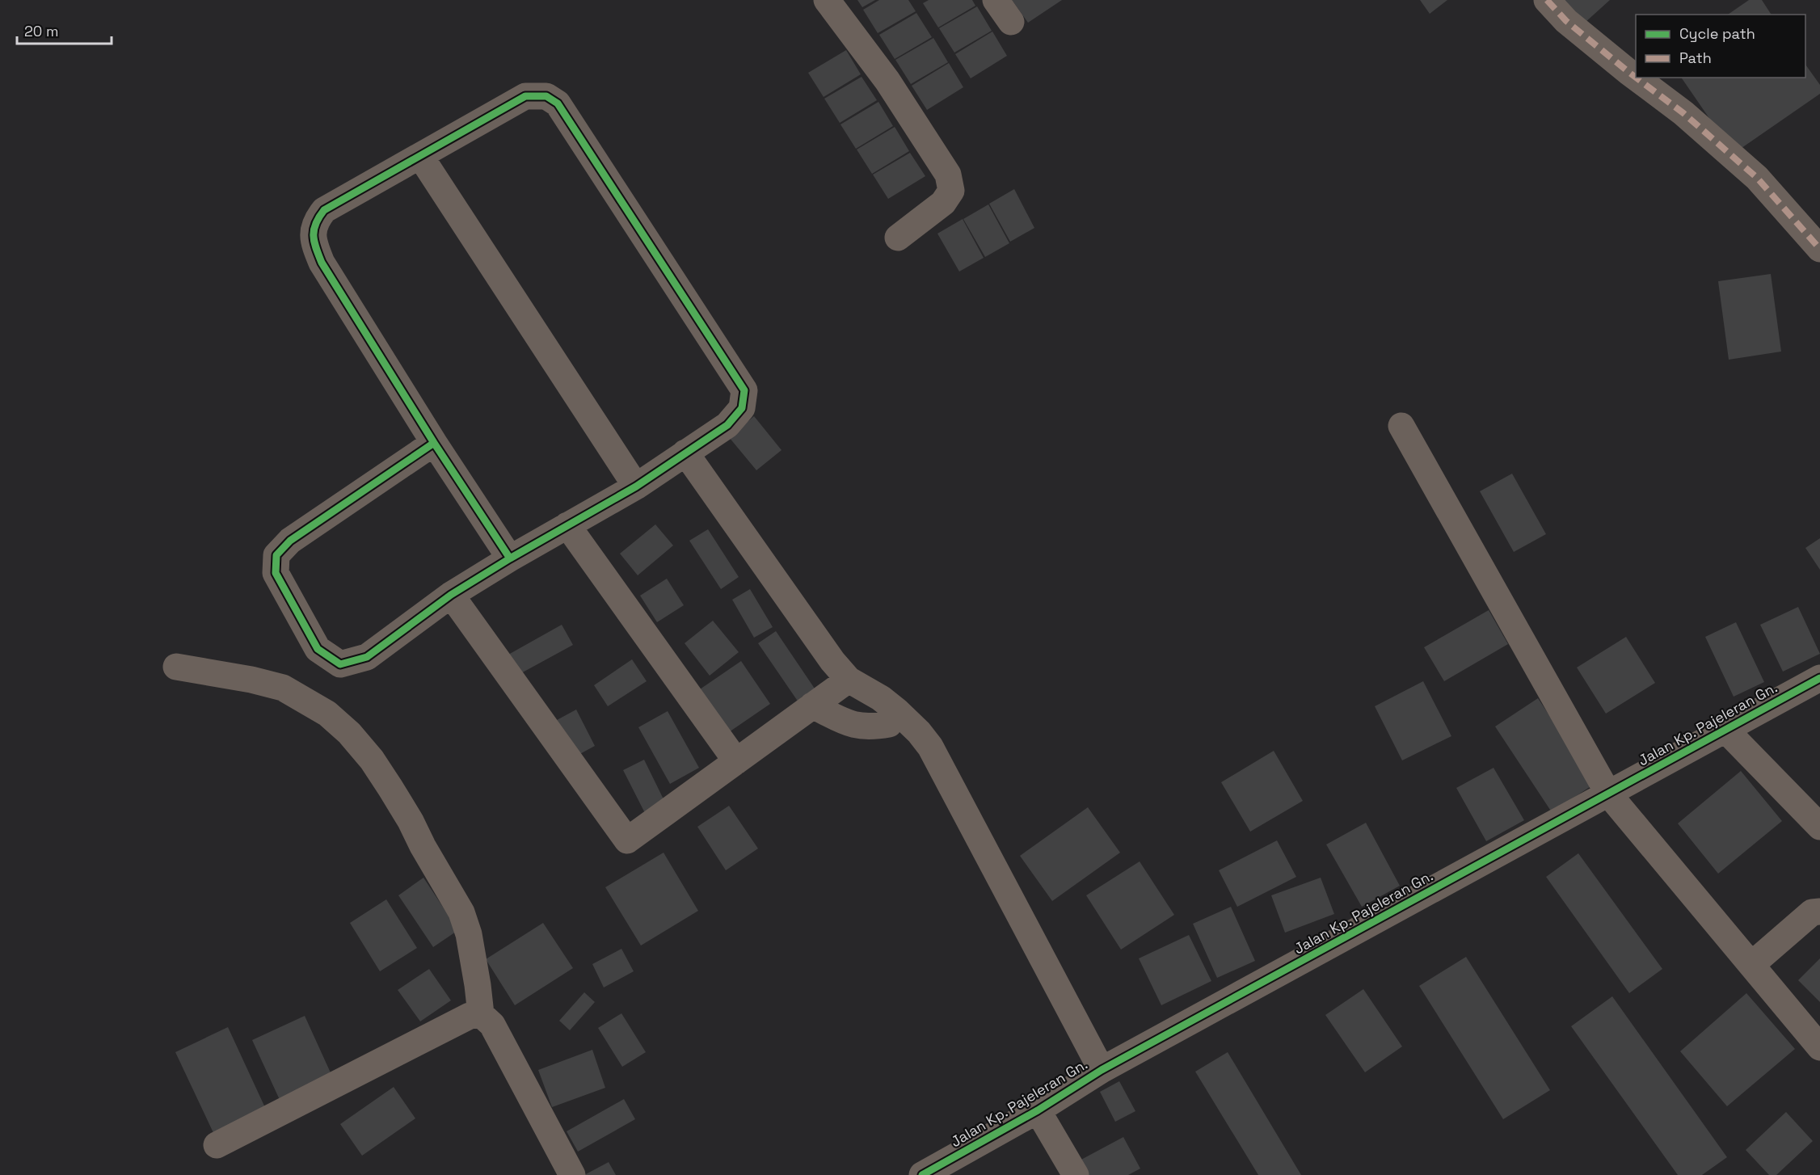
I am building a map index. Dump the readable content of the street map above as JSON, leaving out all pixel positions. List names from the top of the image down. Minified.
{"streets":{"street":["Jalan Kp. Pajeleran Gn."]},"legend":["Cycle path","Path"],"scale_bar":"20 m"}
